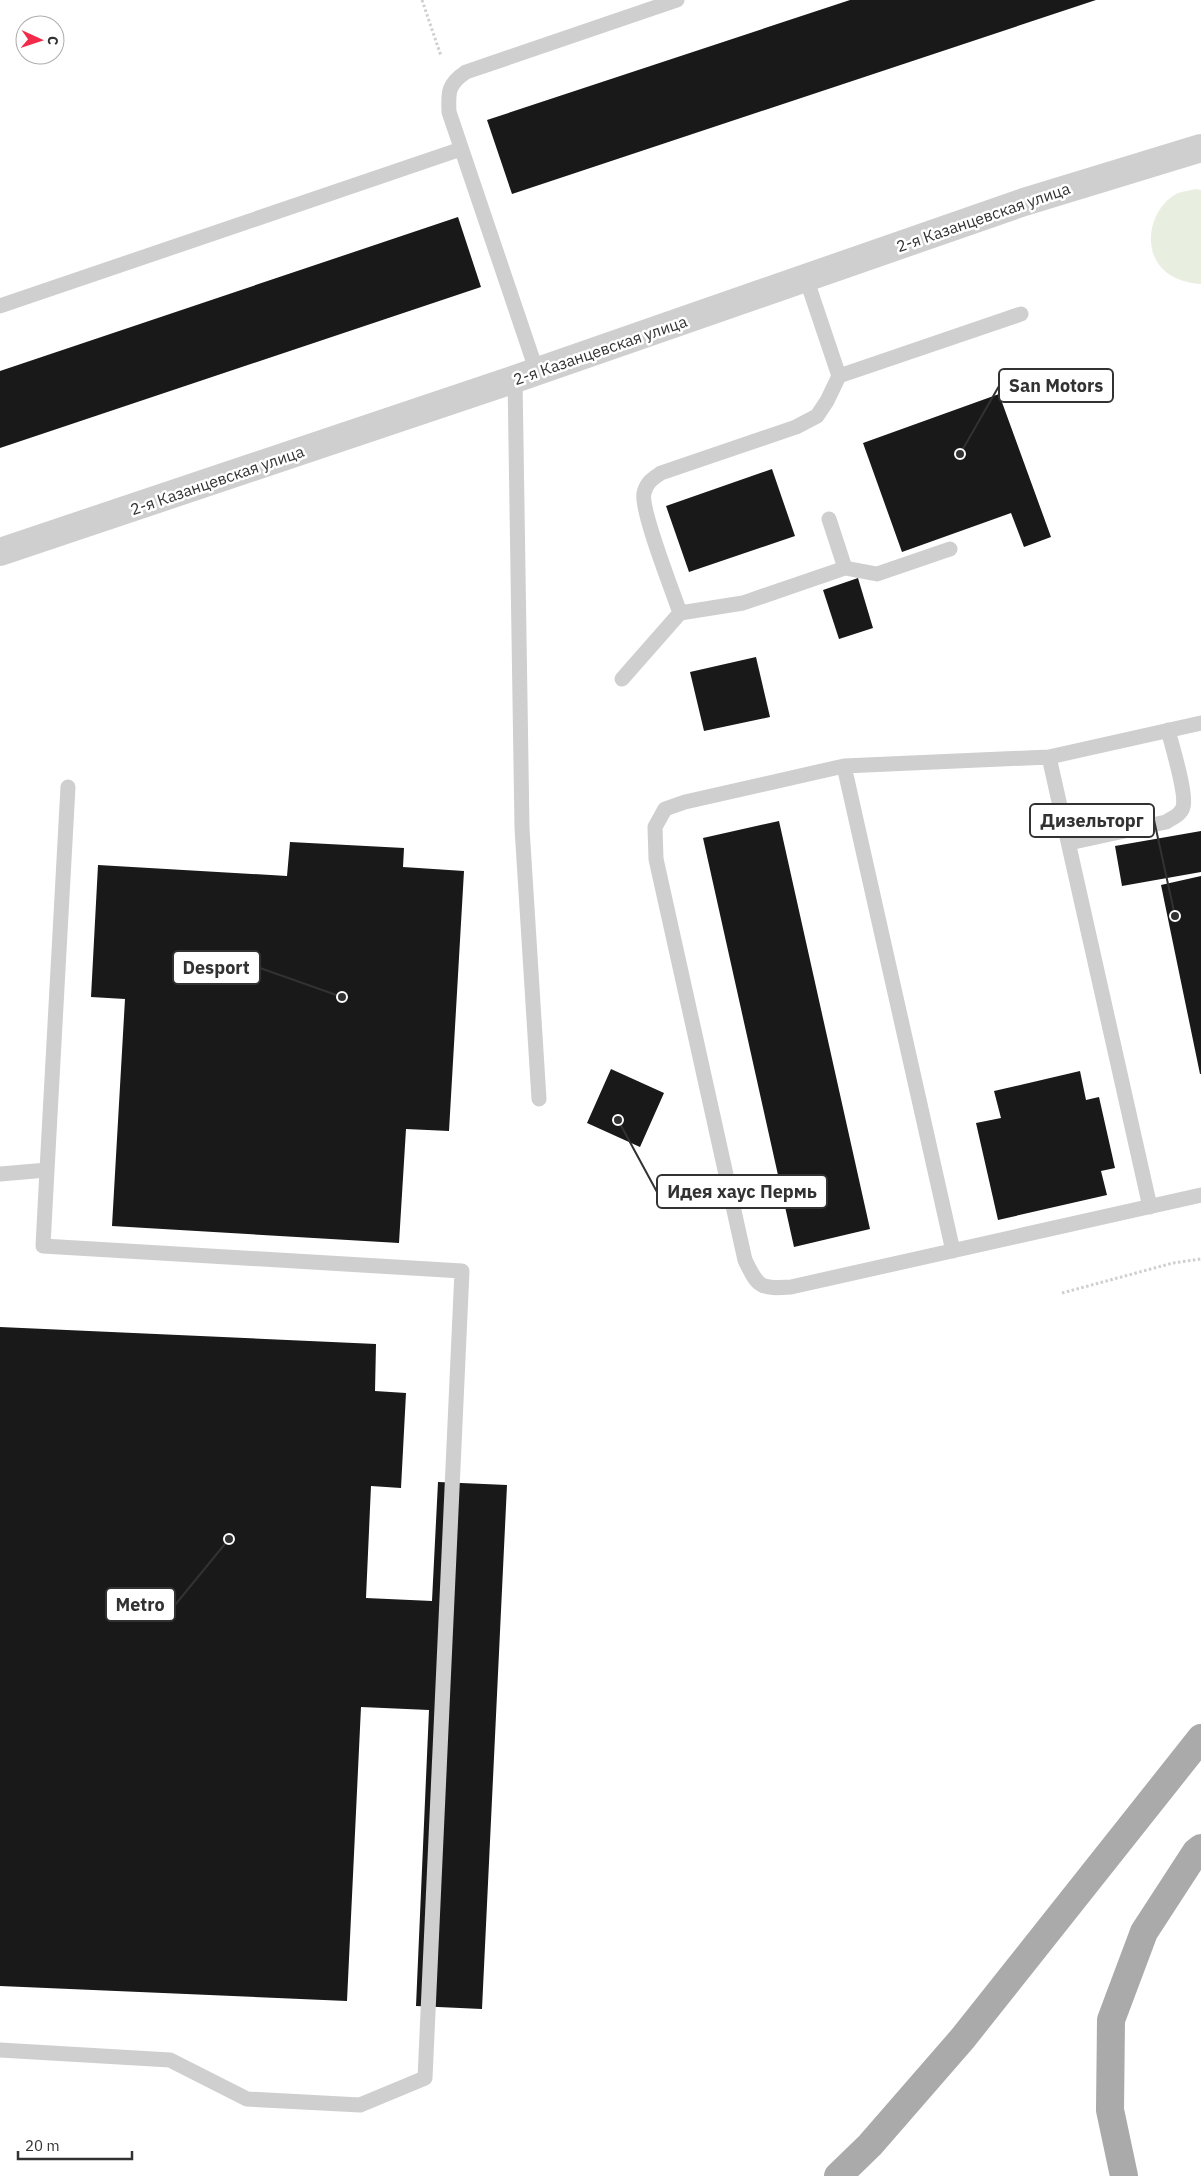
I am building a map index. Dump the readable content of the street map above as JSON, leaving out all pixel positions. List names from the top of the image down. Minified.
{"streets":{"street":["2-я Казанцевская улица"]},"places":["San Motors","Дизельторг","Desport","Идея хаус Пермь","Metro"],"scale_bar":"20 m","north":"right"}
